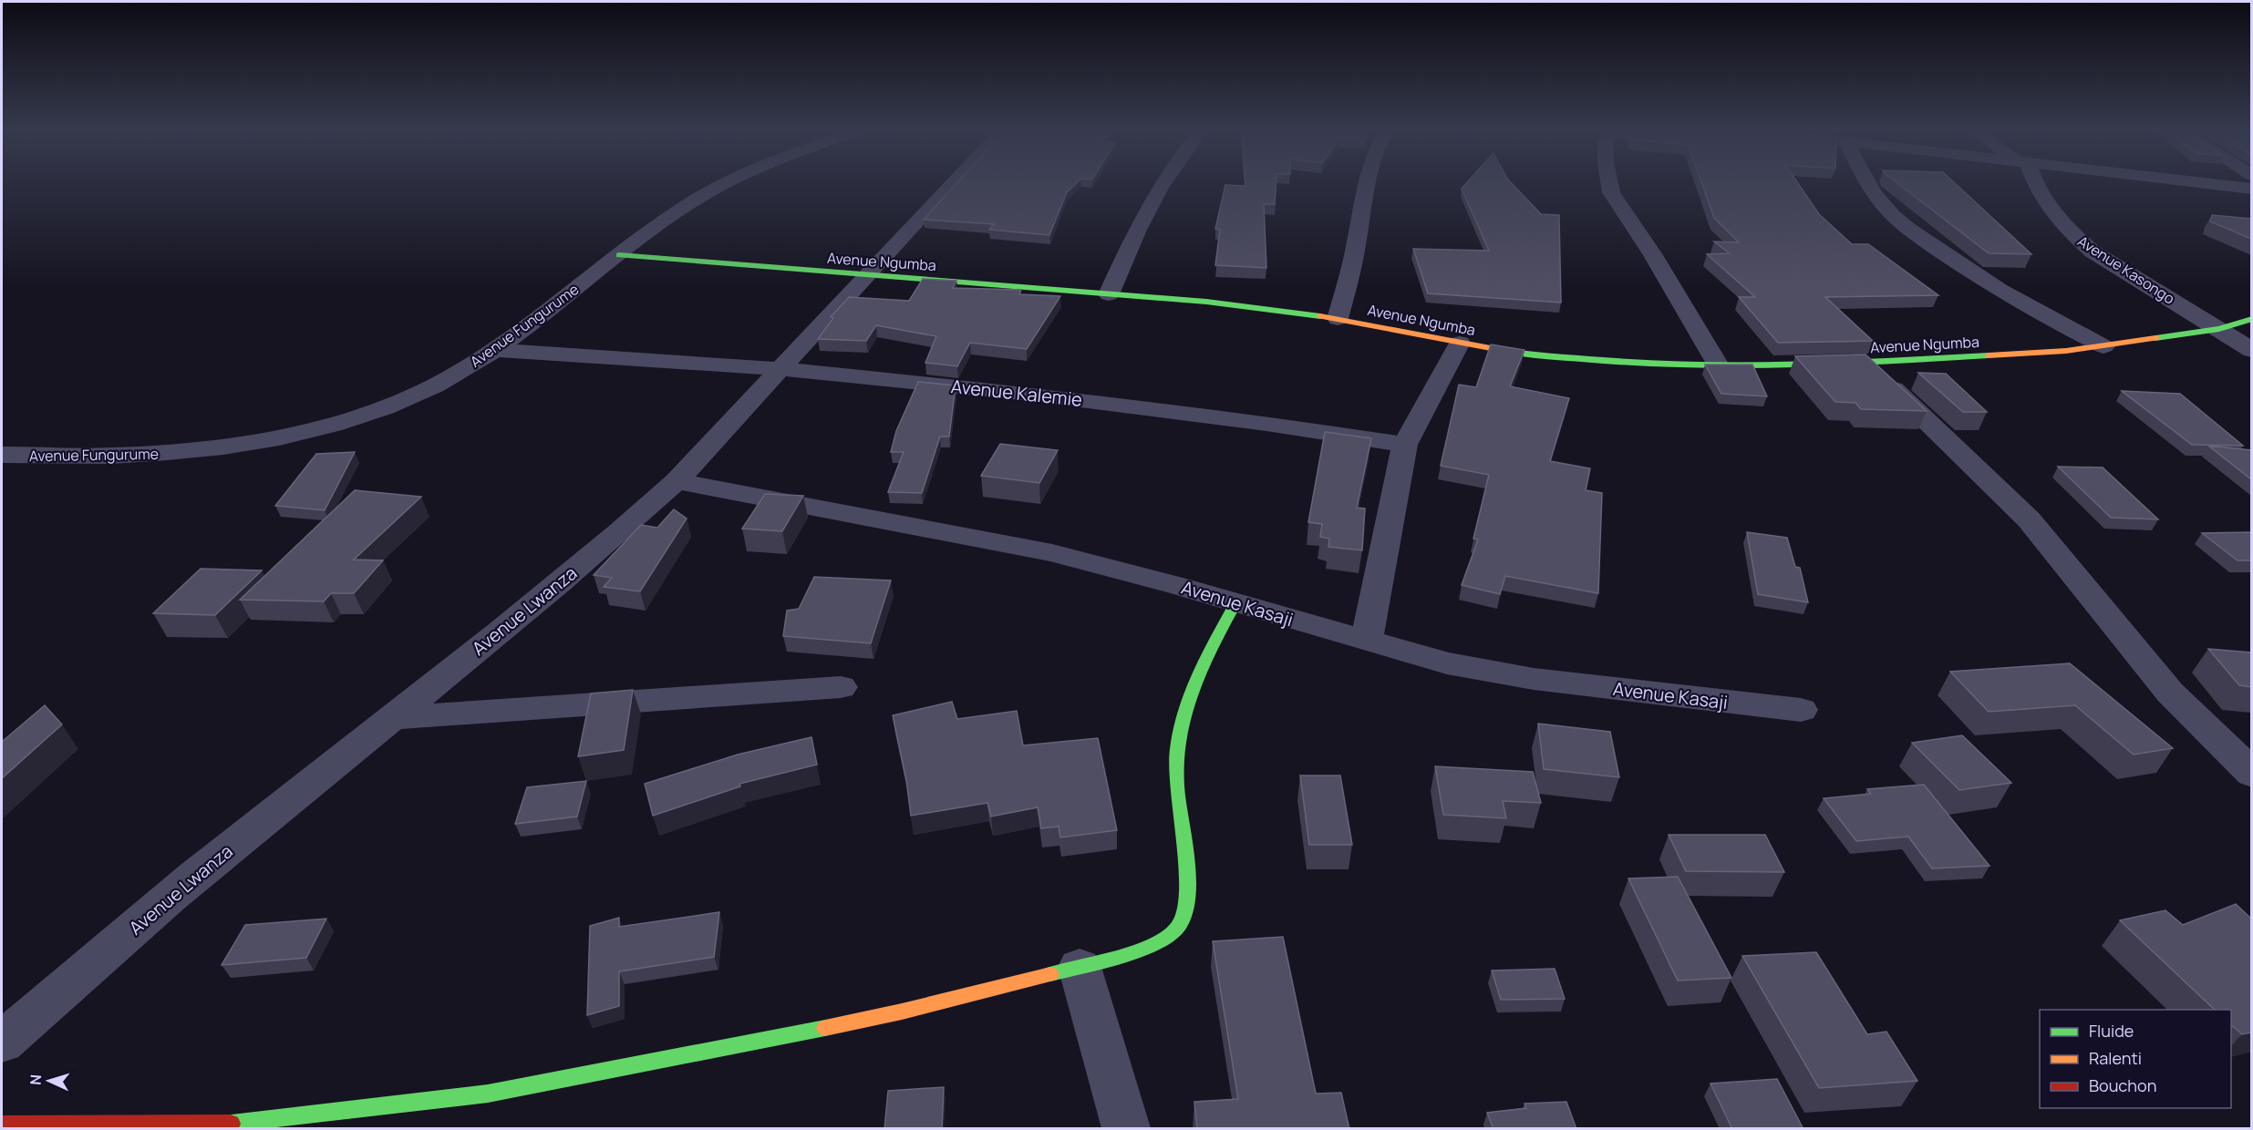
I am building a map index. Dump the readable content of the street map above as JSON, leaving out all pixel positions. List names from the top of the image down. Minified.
{"streets":{"street":["Avenue Ngumba","Avenue Kasongo","Avenue Fungurume","Avenue Kalemie","Avenue Kasaji","Avenue Lwanza"]},"crossings":[["Avenue Ngumba","Avenue Kasongo"],["Avenue Ngumba","Avenue Fungurume"],["Avenue Ngumba","Avenue Lwanza"],["Avenue Fungurume","Avenue Kalemie"],["Avenue Kalemie","Avenue Lwanza"],["Avenue Kasaji","Avenue Lwanza"]],"legend":["Fluide","Ralenti","Bouchon"],"north":"left"}
